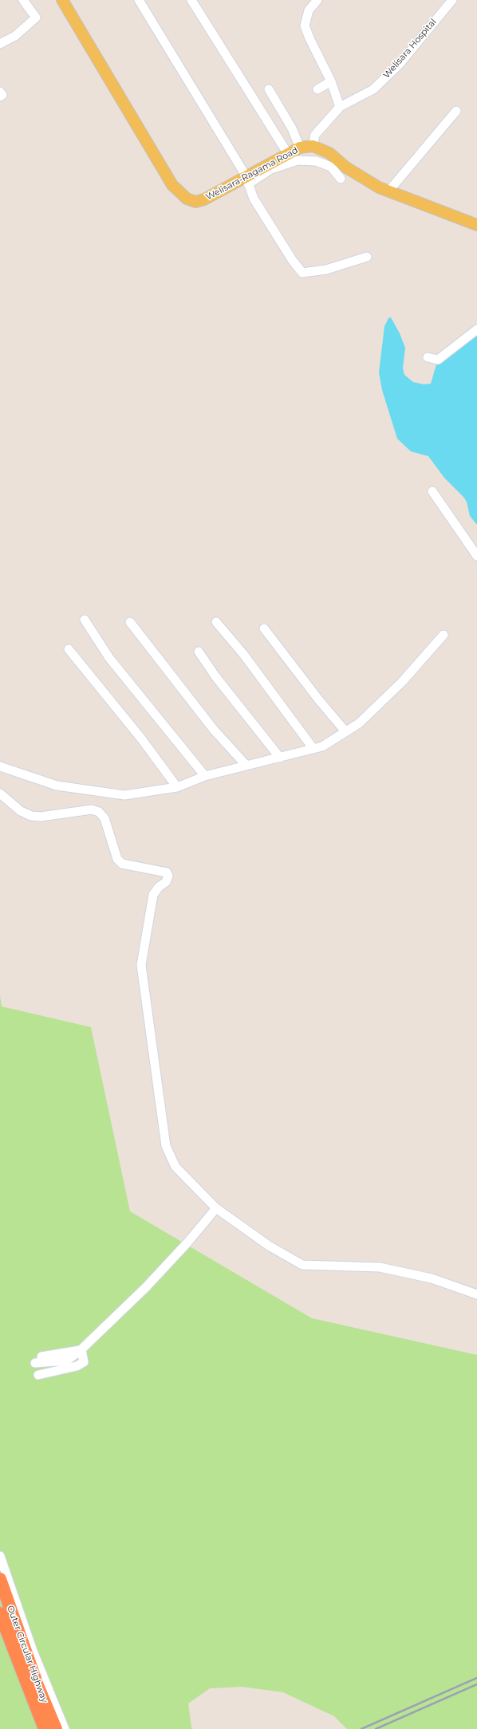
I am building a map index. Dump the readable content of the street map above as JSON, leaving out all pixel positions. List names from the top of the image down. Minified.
{"streets":{"highway":["Outer Circular Highway"],"main road":["Welisara-Ragama Road"],"street":["Welisara Hospital"]},"crossings":[["Welisara Hospital","Welisara-Ragama Road"]]}
